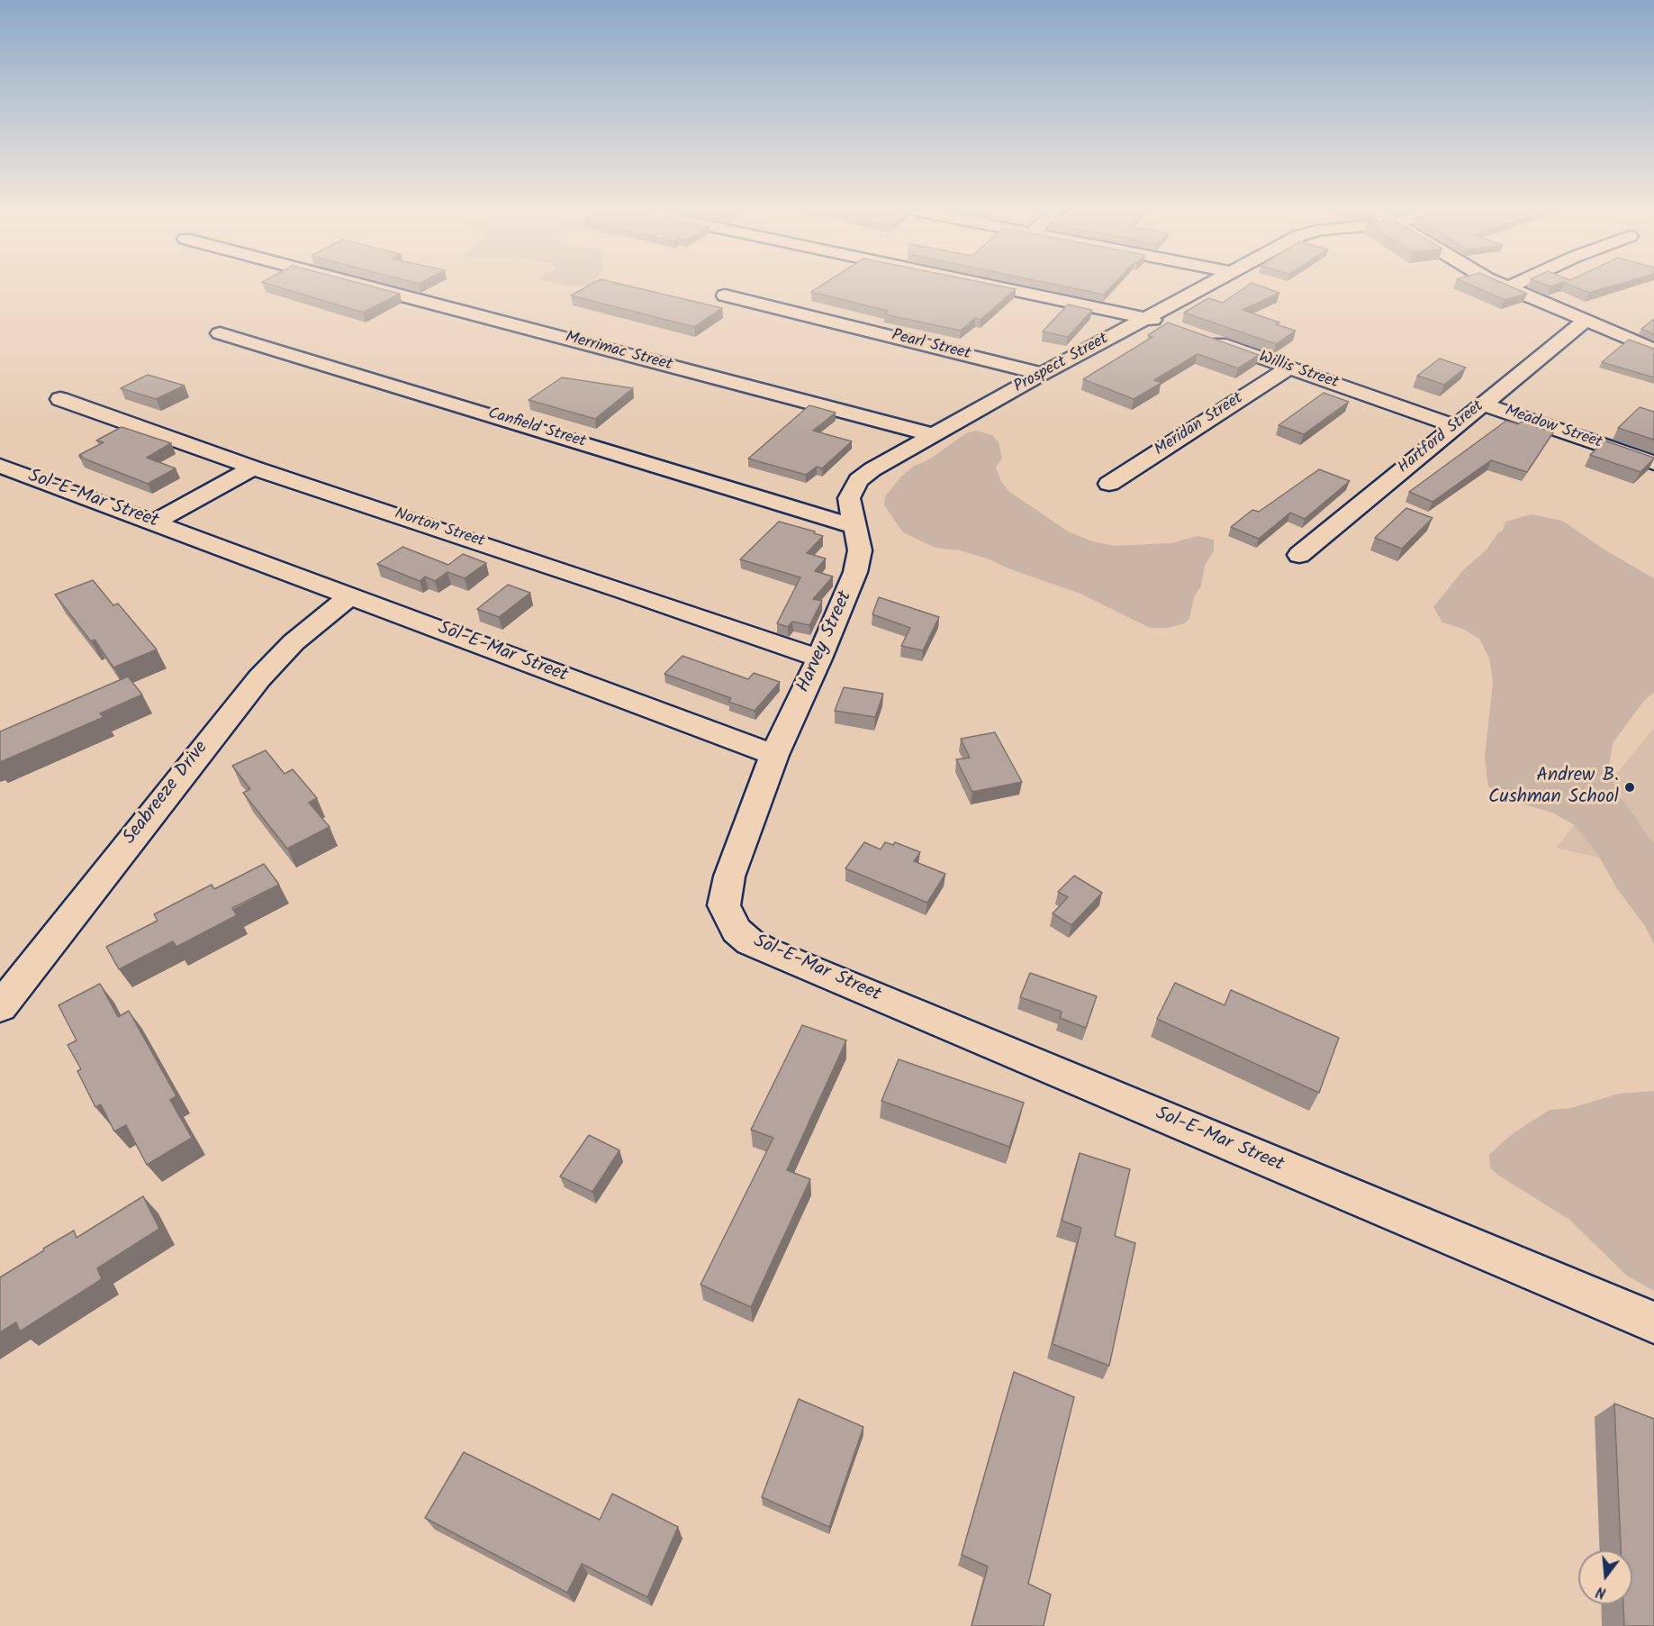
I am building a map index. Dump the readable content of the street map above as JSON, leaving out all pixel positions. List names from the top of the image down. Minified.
{"streets":{"street":["Pearl Street","Merrimac Street","Prospect Street","Willis Street","Meridan Street","Meadow Street","Canfield Street","Hartford Street","Sol-E-Mar Street","Norton Street","Harvey Street","Seabreeze Drive"]},"crossings":[["Pearl Street","Prospect Street"],["Merrimac Street","Prospect Street"],["Prospect Street","Canfield Street"],["Prospect Street","Harvey Street"],["Willis Street","Meridan Street"],["Willis Street","Hartford Street"],["Meadow Street","Hartford Street"],["Canfield Street","Harvey Street"],["Sol-E-Mar Street","Harvey Street"],["Sol-E-Mar Street","Seabreeze Drive"],["Norton Street","Harvey Street"]],"places":["Andrew B. Cushman School"],"north":"bottom"}
